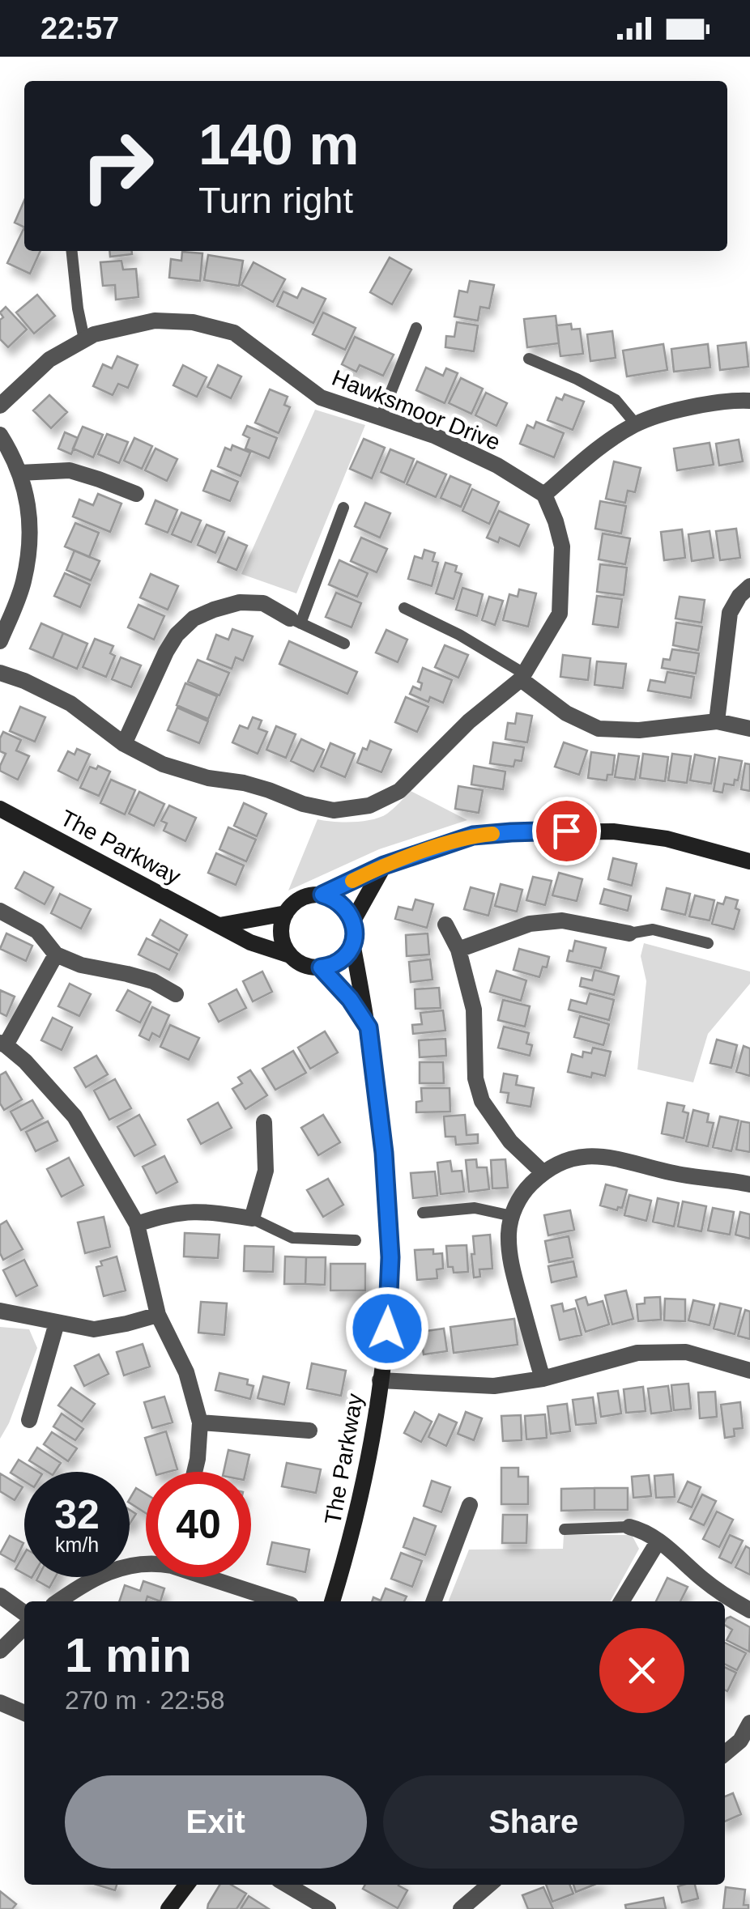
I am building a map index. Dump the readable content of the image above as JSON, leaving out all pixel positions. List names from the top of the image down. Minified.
{"streets":{"street":["Hawksmoor Drive","The Parkway"]},"page":{"status":"22:57","turn":["140 m","Turn right"],"speed":"32 km/h","limit":"40","heading":["1 min","270 m · 22:58"],"buttons":["Exit","Share"]}}
